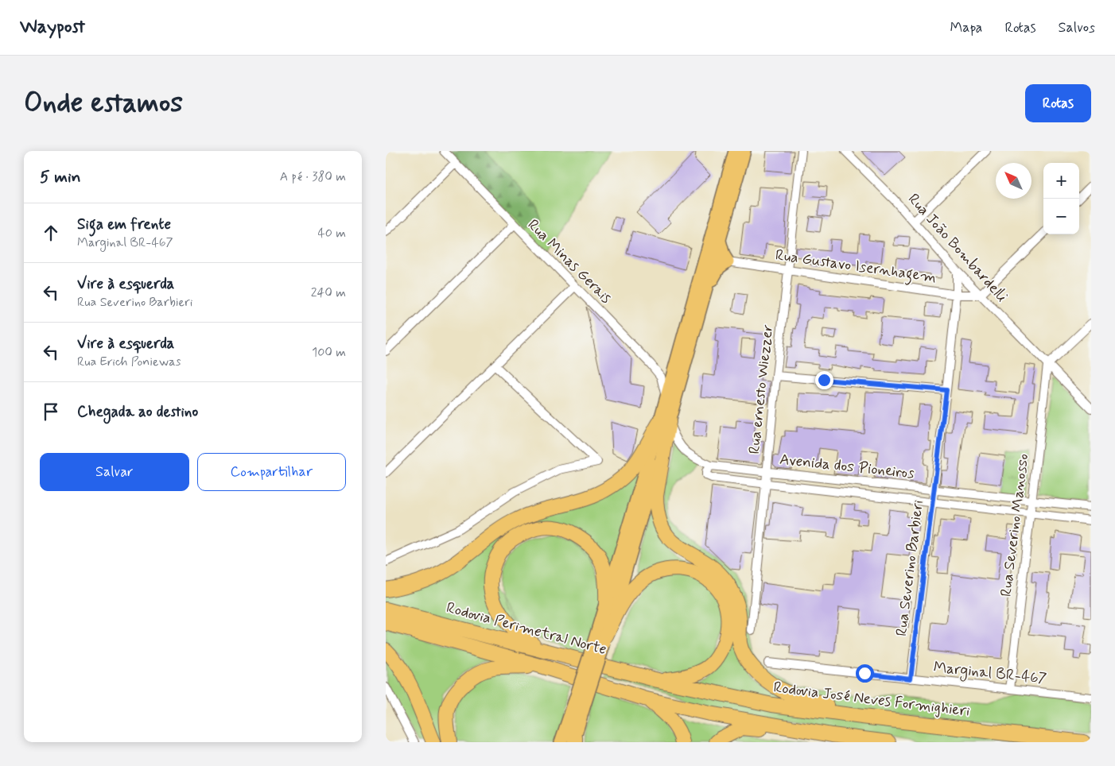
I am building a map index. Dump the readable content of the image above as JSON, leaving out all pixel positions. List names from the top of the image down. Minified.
{"streets":{"highway":["Rodovia Perimetral Norte","Rodovia José Neves Formighieri"],"street":["Rua João Bombardelli","Rua Minas Gerais","Rua Gustavo Isernhagem","Rua ernesto Wiezzer","Avenida dos Pioneiros","Rua Severino Manosso","Rua Severino Barbieri","Marginal BR-467"]},"crossings":[["Rua João Bombardelli","Rua Gustavo Isernhagem"],["Rua João Bombardelli","Rua Severino Manosso"],["Rua João Bombardelli","Rua Severino Barbieri"],["Rua Gustavo Isernhagem","Rua ernesto Wiezzer"],["Rua Gustavo Isernhagem","Rua Severino Barbieri"],["Rua ernesto Wiezzer","Avenida dos Pioneiros"],["Avenida dos Pioneiros","Rua Severino Manosso"],["Avenida dos Pioneiros","Rua Severino Barbieri"],["Rua Severino Manosso","Marginal BR-467"],["Rua Severino Barbieri","Marginal BR-467"],["Rodovia Perimetral Norte","Rodovia José Neves Formighieri"]],"north":"top left","page":{"header":"Waypost","nav":["Mapa","Rotas","Salvos"],"buttons":["Rotas",["Salvar","Compartilhar"]],"title":"Onde estamos","heading":["5 min","A pé · 380 m"],"map_buttons":["+","−"],"list":[["Siga em frente","Marginal BR-467","40 m"],["Vire à esquerda","Rua Severino Barbieri","240 m"],["Vire à esquerda","Rua Erich Poniewas","100 m"],"Chegada ao destino"]}}
